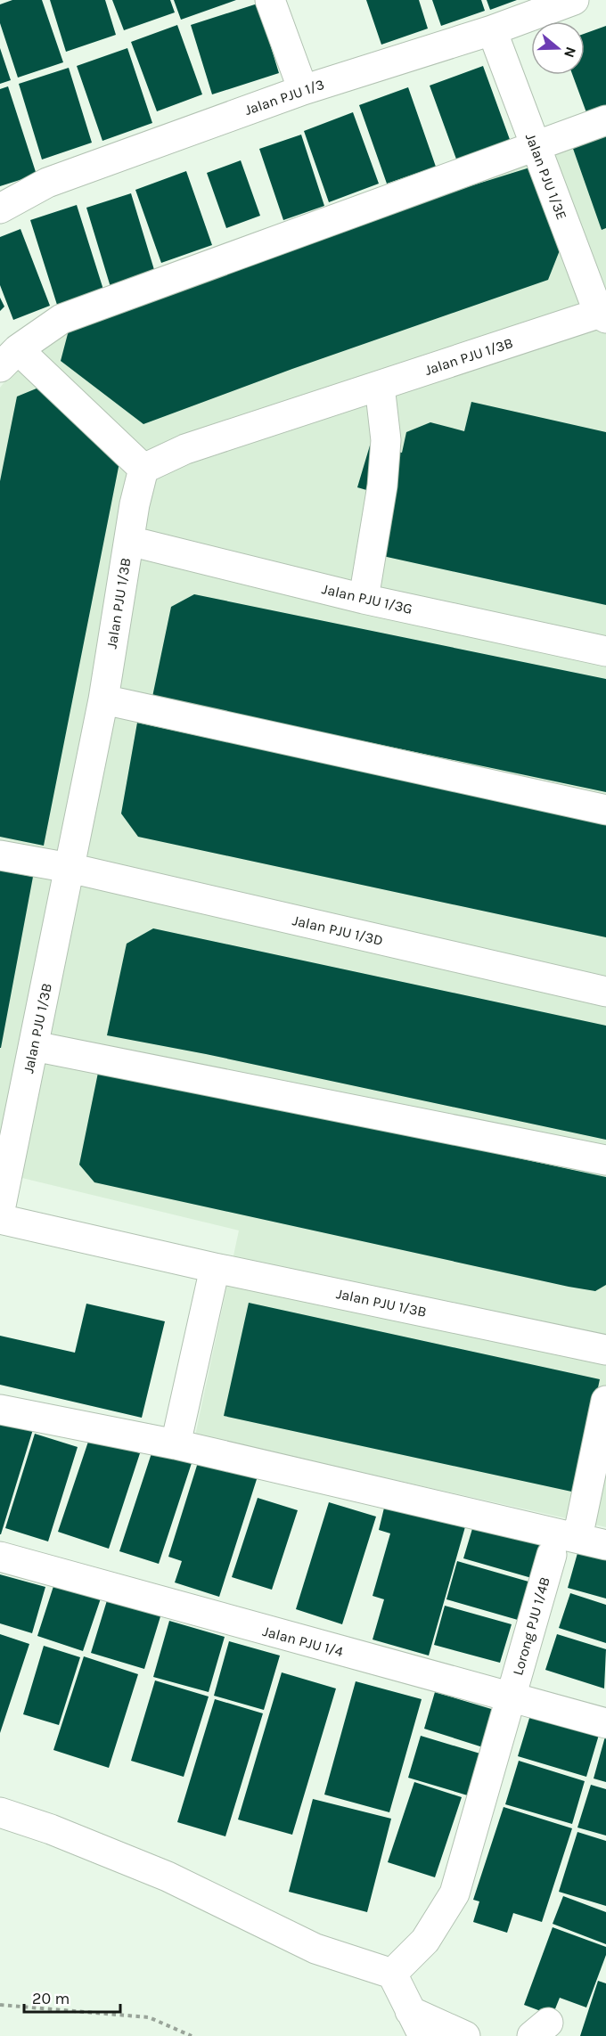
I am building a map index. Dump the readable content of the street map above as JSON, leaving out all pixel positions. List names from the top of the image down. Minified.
{"streets":{"street":["Jalan PJU 1/3","Jalan PJU 1/3E","Jalan PJU 1/3B","Jalan PJU 1/3G","Jalan PJU 1/3D","Lorong PJU 1/4B","Jalan PJU 1/4"]},"crossings":[["Jalan PJU 1/3","Jalan PJU 1/3E"],["Jalan PJU 1/3E","Jalan PJU 1/3B"],["Jalan PJU 1/3B","Jalan PJU 1/3G"],["Jalan PJU 1/3B","Jalan PJU 1/3D"],["Lorong PJU 1/4B","Jalan PJU 1/4"]],"scale_bar":"20 m","north":"right"}
